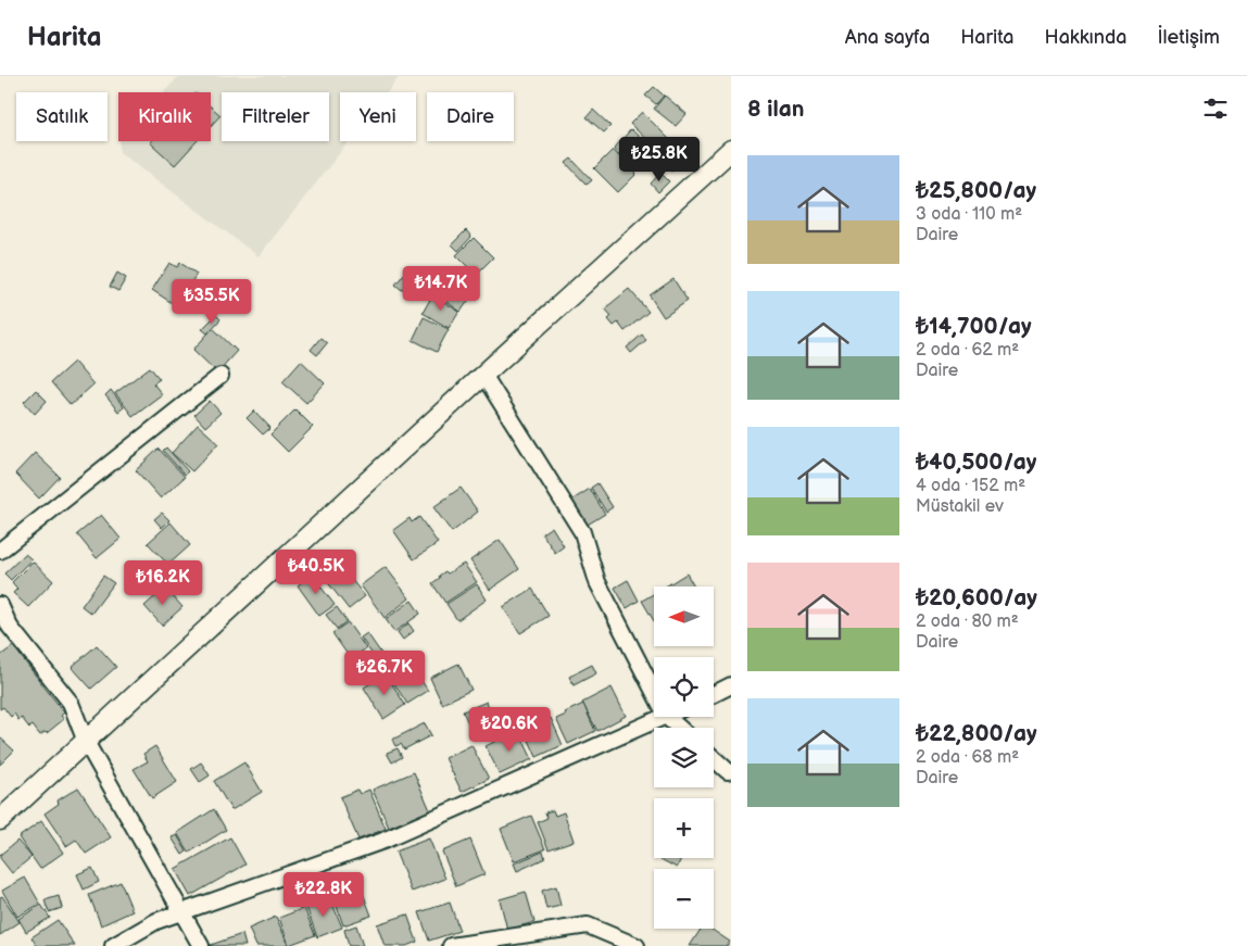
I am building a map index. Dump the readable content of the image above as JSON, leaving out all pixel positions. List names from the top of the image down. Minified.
{"north":"left","page":{"header":"Harita","nav":["Ana sayfa","Harita","Hakkında","İletişim"],"heading":"8 ilan","chip":["Satılık","Kiralık","Filtreler","Yeni","Daire"],"price":["₺25.8K","₺14.7K","₺35.5K","₺40.5K","₺16.2K","₺26.7K","₺20.6K","₺22.8K"],"list":[{"name":"₺25,800/ay","note":"3 oda · 110 m² · Daire"},{"name":"₺14,700/ay","note":"2 oda · 62 m² · Daire"},{"name":"₺40,500/ay","note":"4 oda · 152 m² · Müstakil ev"},{"name":"₺20,600/ay","note":"2 oda · 80 m² · Daire"},{"name":"₺22,800/ay","note":"2 oda · 68 m² · Daire"}],"map_buttons":["+","−"]}}
